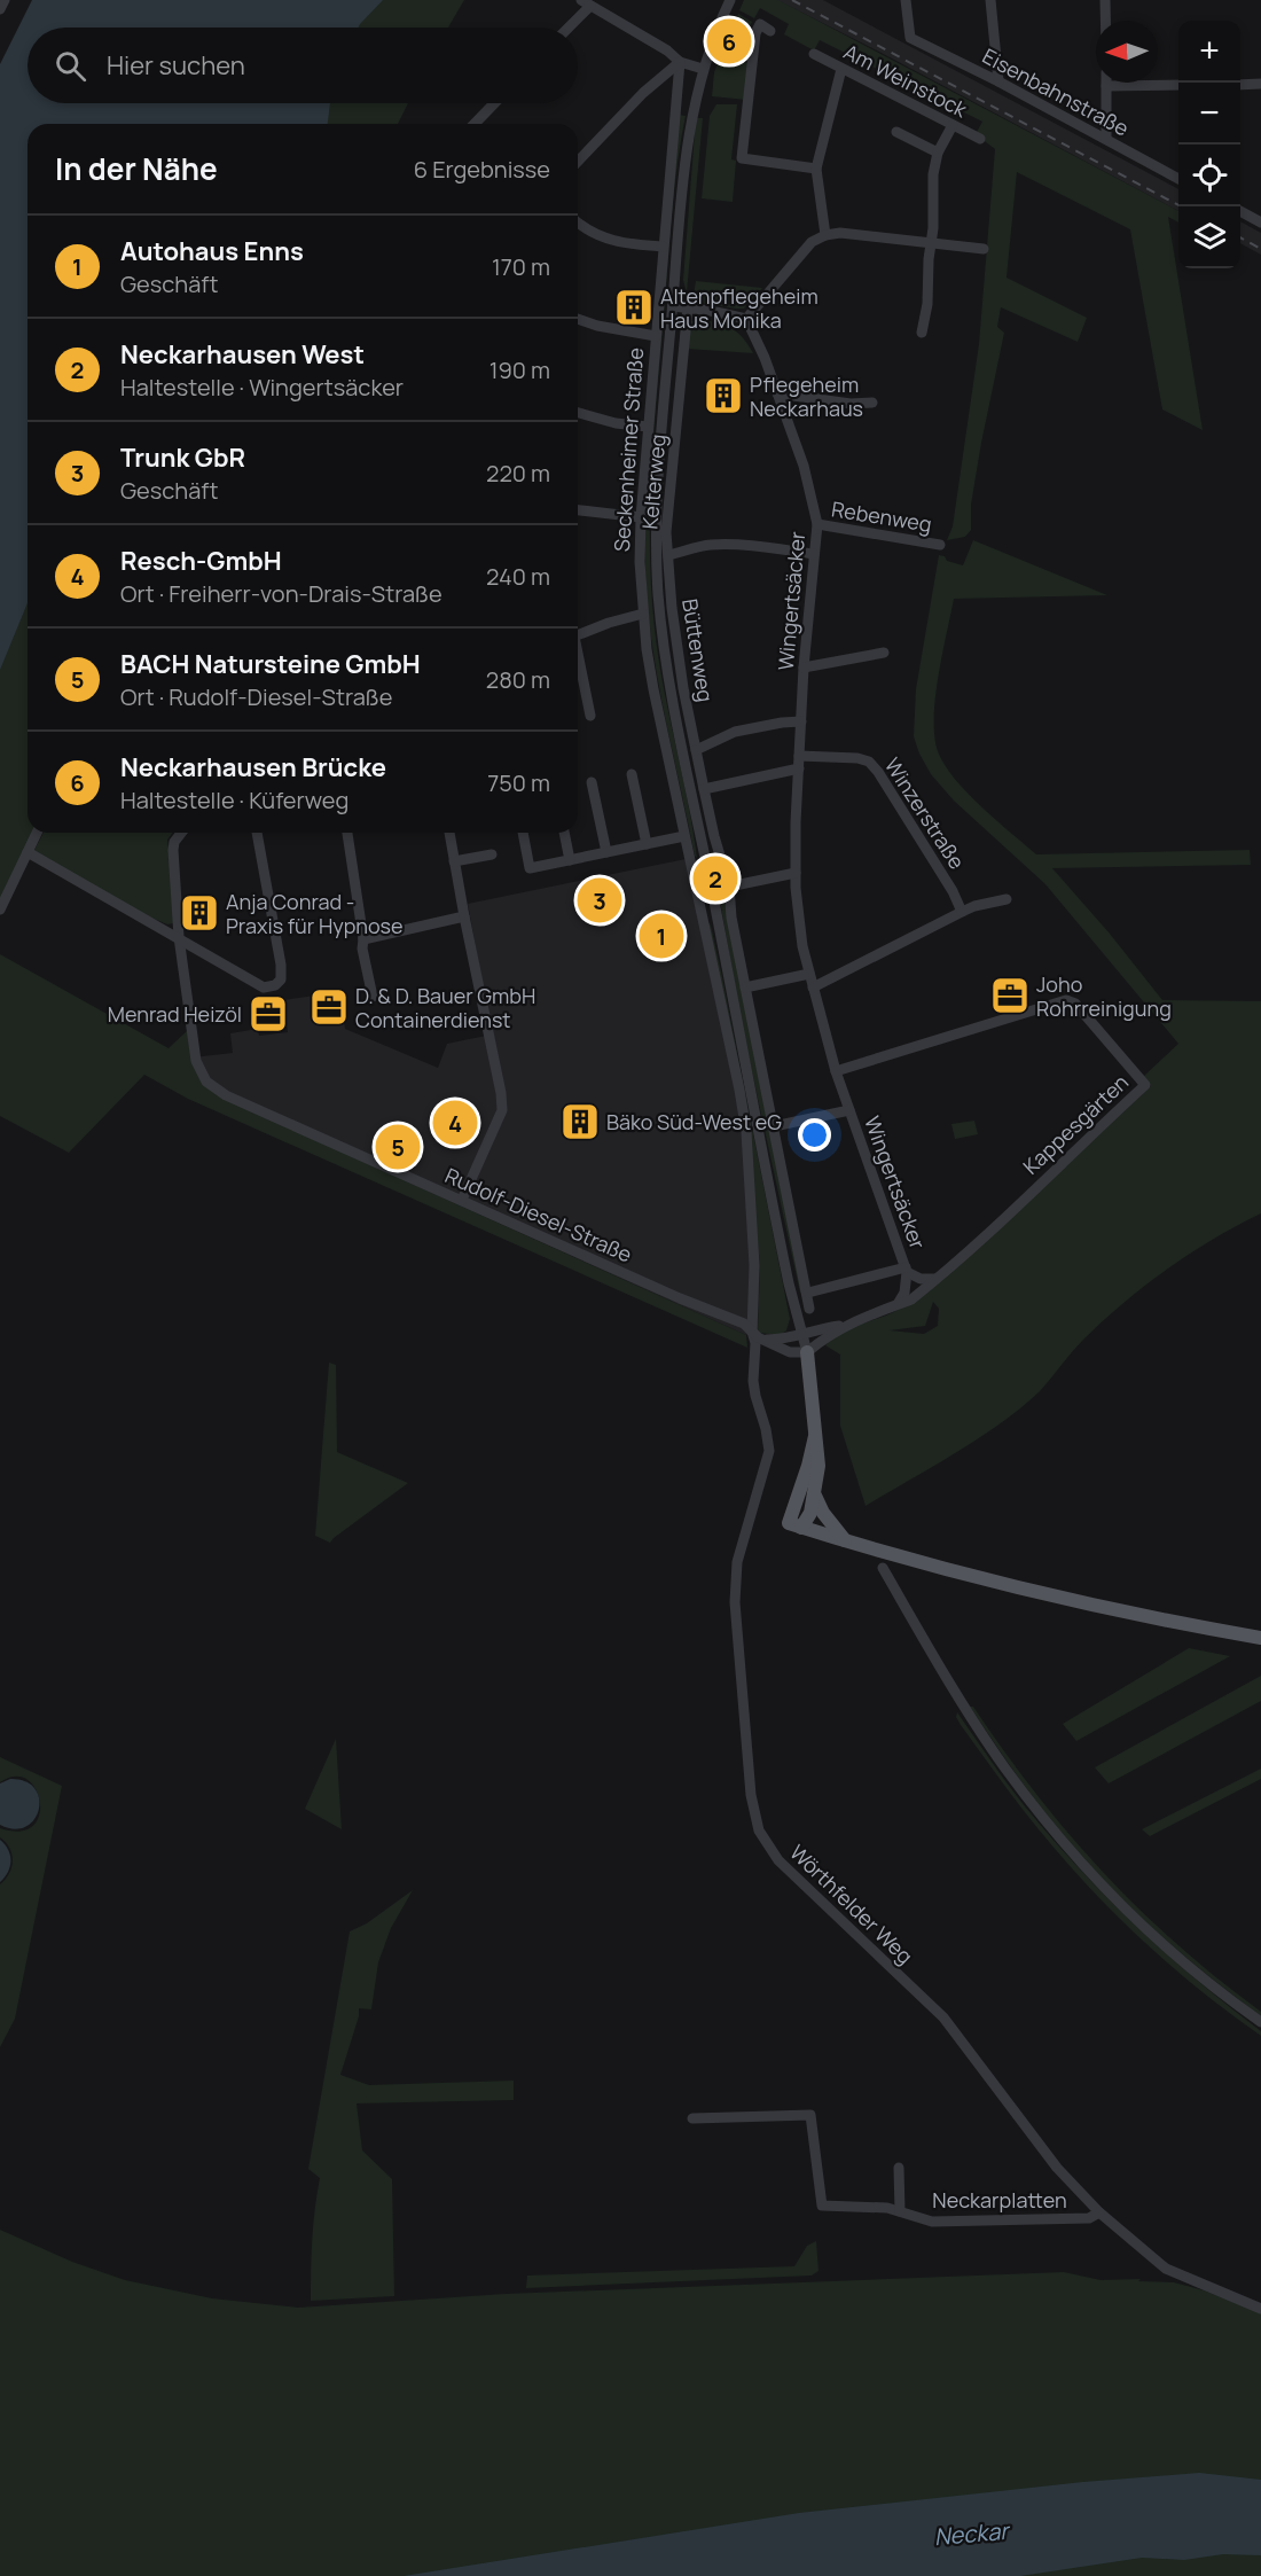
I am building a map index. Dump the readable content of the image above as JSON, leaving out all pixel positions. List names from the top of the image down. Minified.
{"streets":{"street":["Am Weinstock","Eisenbahnstraße","Seckenheimer Straße","Kelterweg","Rebenweg","Wingertsäcker","Büttenweg","Winzerstraße","Kappesgärten","Rudolf-Diesel-Straße","Wörthfelder Weg","Neckarplatten"]},"crossings":[["Seckenheimer Straße","Rudolf-Diesel-Straße"],["Seckenheimer Straße","Wörthfelder Weg"],["Kelterweg","Wingertsäcker"],["Kelterweg","Büttenweg"],["Rebenweg","Wingertsäcker"],["Wingertsäcker","Winzerstraße"],["Wingertsäcker","Kappesgärten"],["Kappesgärten","Rudolf-Diesel-Straße"],["Rudolf-Diesel-Straße","Wörthfelder Weg"],["Wörthfelder Weg","Neckarplatten"]],"water":["Neckar"],"places":{"building":["Altenpflegeheim Haus Monika","Pflegeheim Neckarhaus","Anja Conrad - Praxis für Hypnose","Bäko Süd-West eG"],"office":["Joho Rohrreinigung","D. & D. Bauer GmbH Containerdienst","Menrad Heizöl"]},"north":"left","page":{"pins":["6","2","3","1","4","5"],"map_buttons":["+","−"],"search":"Hier suchen","heading":["In der Nähe","6 Ergebnisse"],"list":[{"mark":"1","name":"Autohaus Enns","note":"Geschäft","value":"170 m"},{"mark":"2","name":"Neckarhausen West","note":"Haltestelle · Wingertsäcker","value":"190 m"},{"mark":"3","name":"Trunk GbR","note":"Geschäft","value":"220 m"},{"mark":"4","name":"Resch-GmbH","note":"Ort · Freiherr-von-Drais-Straße","value":"240 m"},{"mark":"5","name":"BACH Natursteine GmbH","note":"Ort · Rudolf-Diesel-Straße","value":"280 m"},{"mark":"6","name":"Neckarhausen Brücke","note":"Haltestelle · Küferweg","value":"750 m"}]}}
